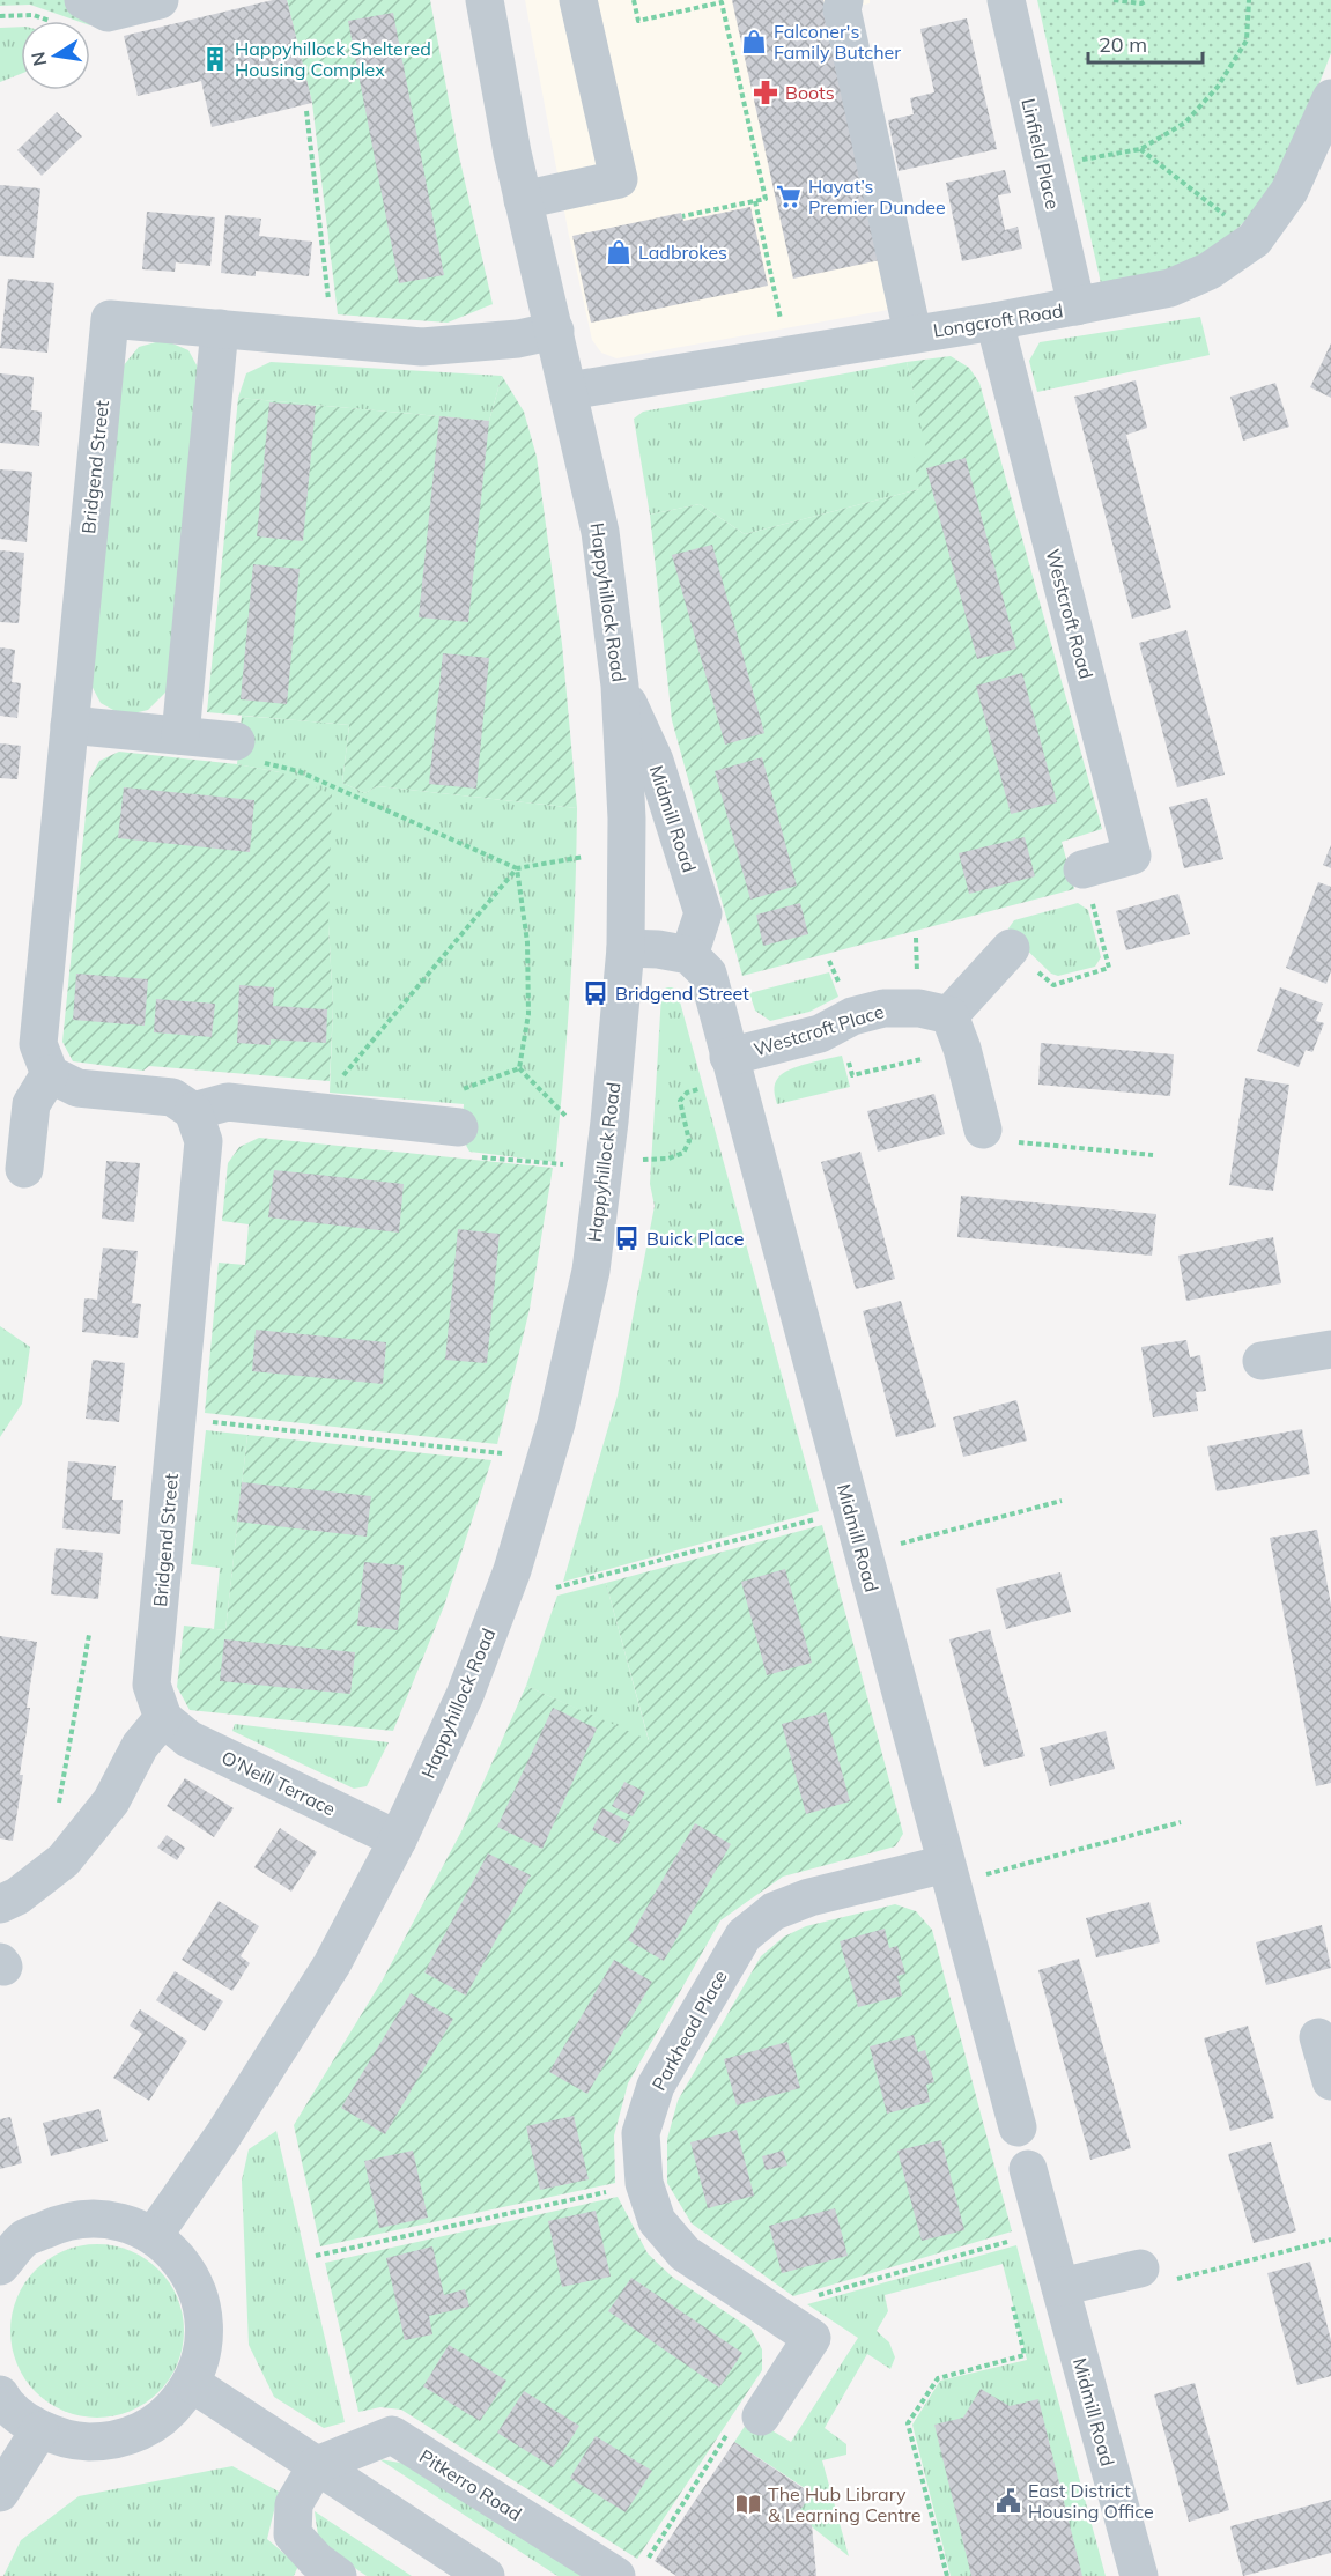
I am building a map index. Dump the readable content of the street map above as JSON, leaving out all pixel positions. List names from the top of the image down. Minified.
{"streets":{"street":["Linfield Place","Longcroft Road","Bridgend Street","Happyhillock Road","Westcroft Road","Midmill Road","Westcroft Place","O'Neill Terrace","Parkhead Place","Pitkerro Road"]},"crossings":[["Linfield Place","Longcroft Road"],["Longcroft Road","Happyhillock Road"],["Longcroft Road","Westcroft Road"],["Bridgend Street","Happyhillock Road"],["Bridgend Street","O'Neill Terrace"],["Happyhillock Road","Midmill Road"],["Happyhillock Road","O'Neill Terrace"],["Midmill Road","Westcroft Place"],["Midmill Road","Parkhead Place"]],"places":{"shop":["Falconer's Family Butcher","Ladbrokes"],"building":["Happyhillock Sheltered Housing Complex"],"pharmacy":["Boots"],"supermarket":["Hayat’s Premier Dundee"],"bus stop":["Bridgend Street","Buick Place"],"public building":["East District Housing Office"],"library":["The Hub Library & Learning Centre"]},"scale_bar":"20 m","north":"left"}
